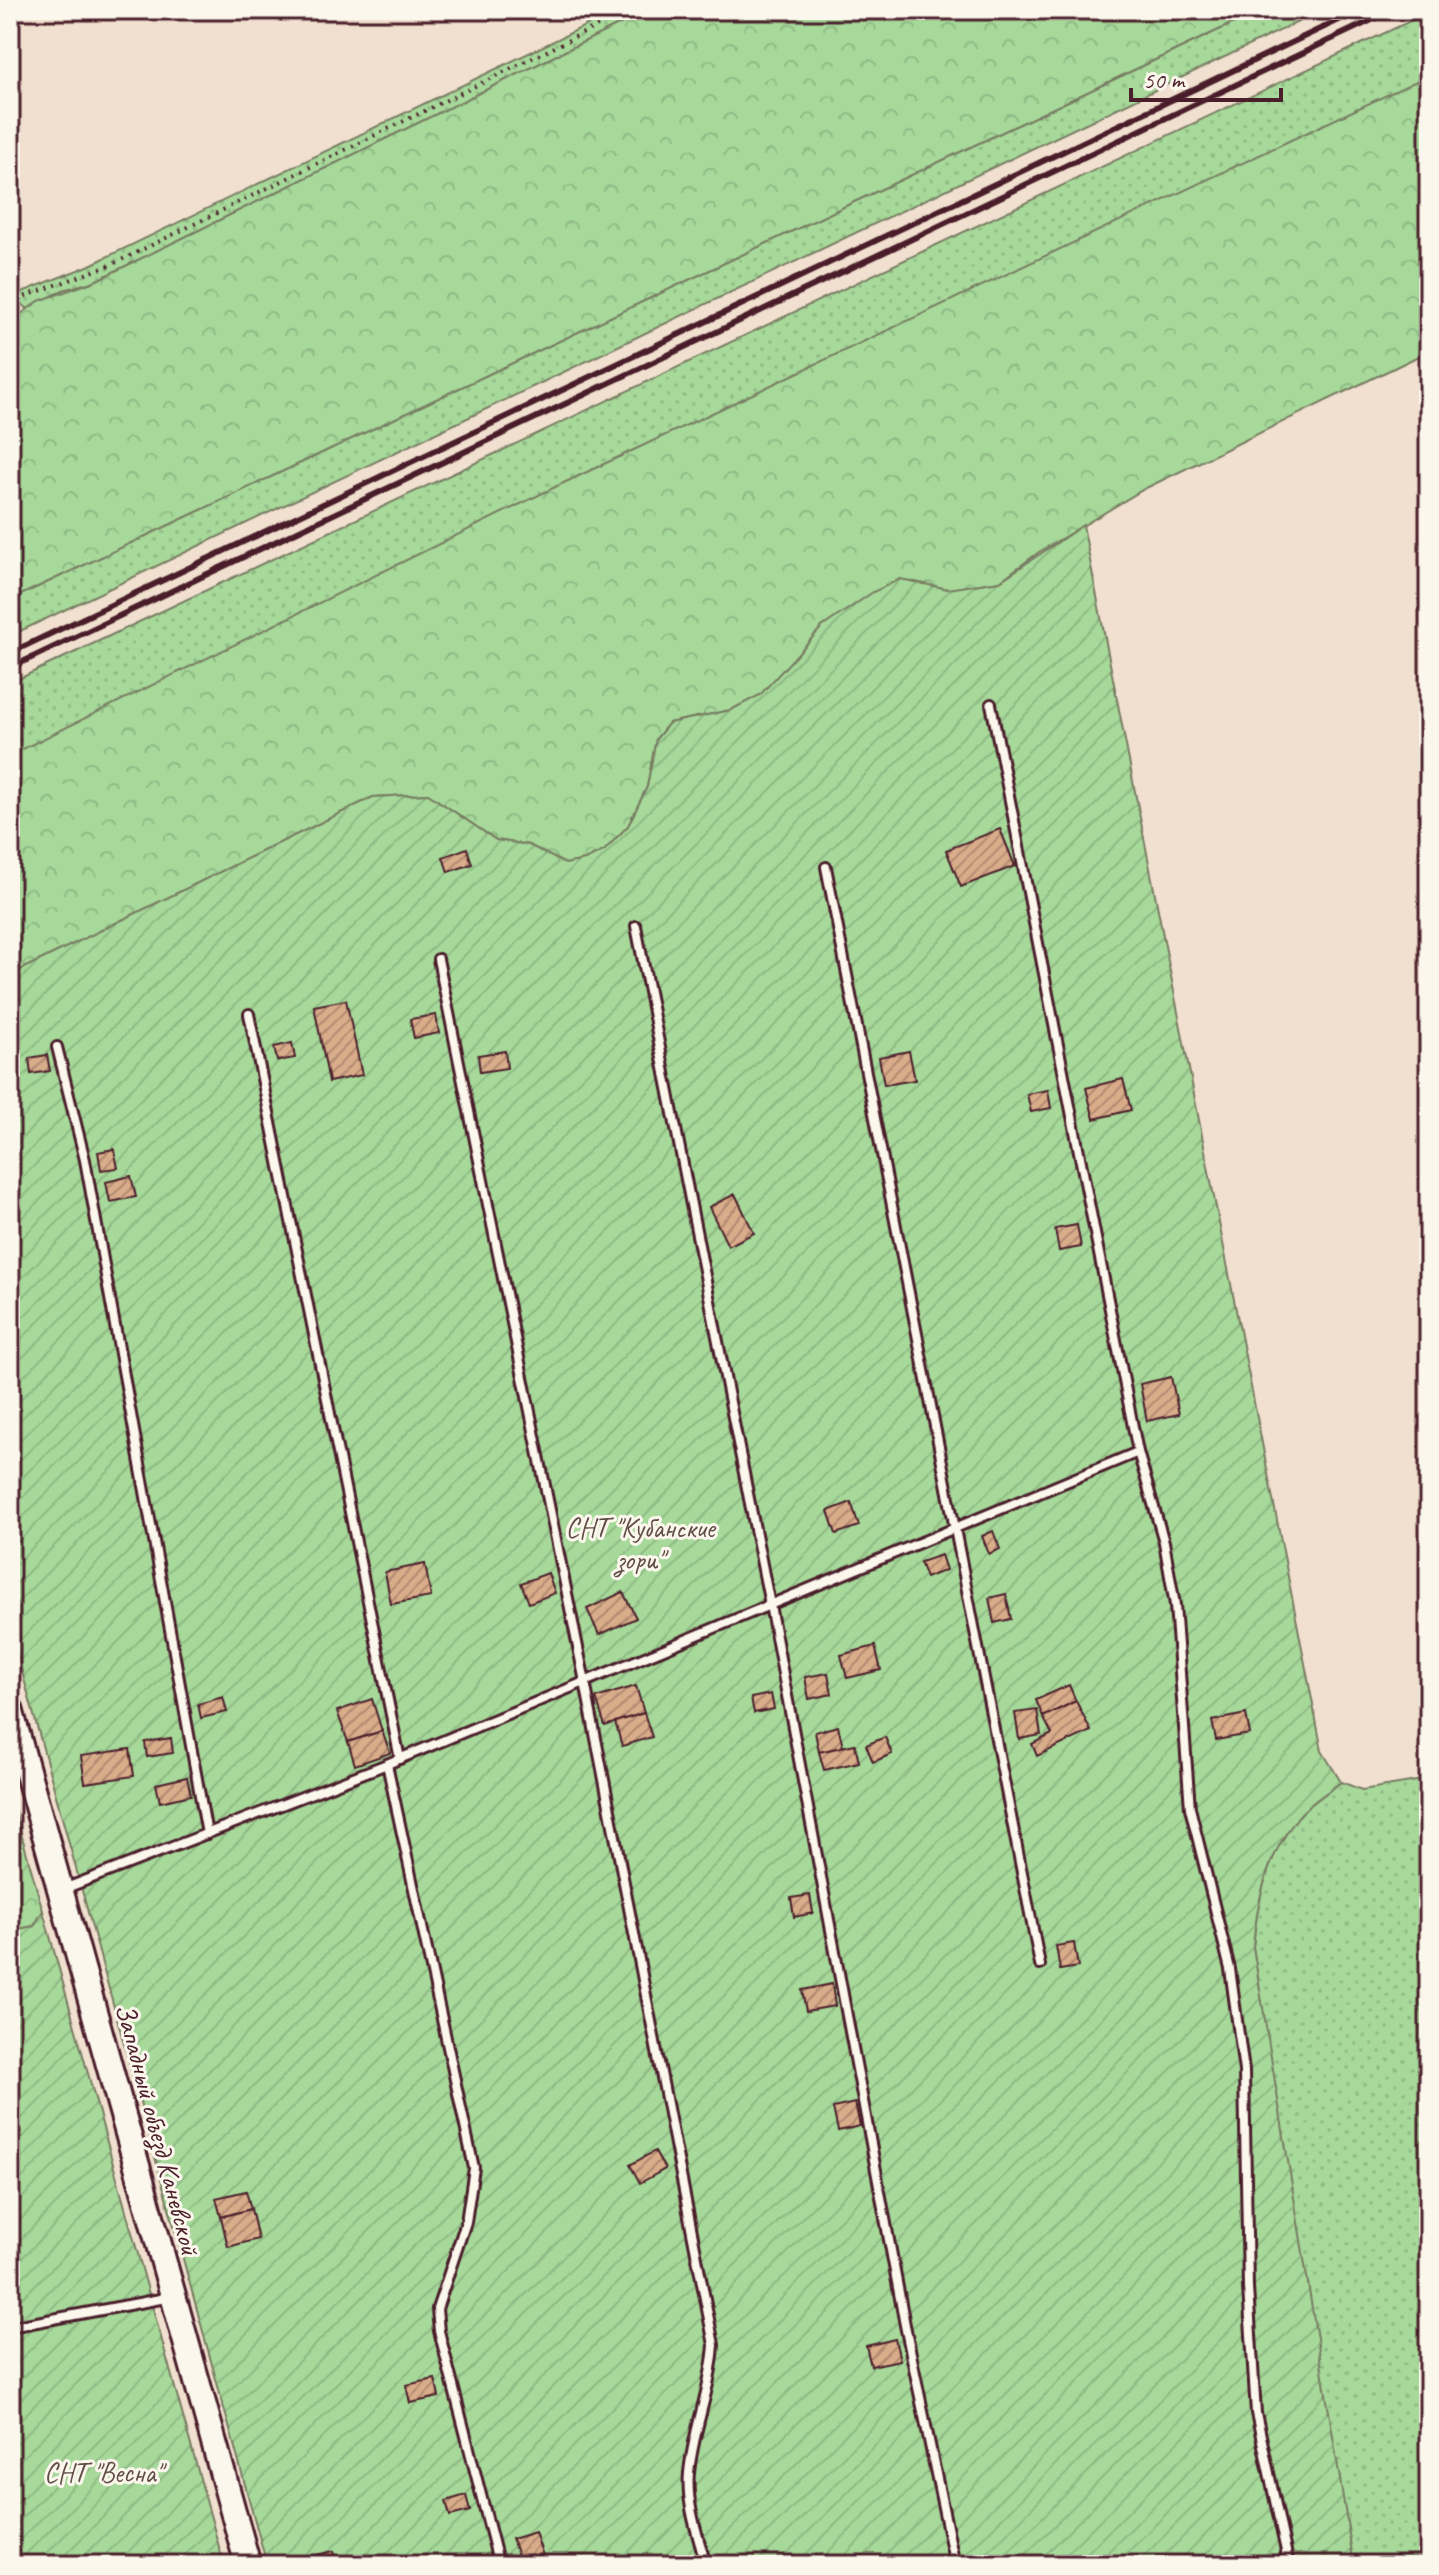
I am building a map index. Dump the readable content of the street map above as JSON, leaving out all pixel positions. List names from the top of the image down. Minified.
{"streets":{"main road":["Западный объезд Каневской"]},"parks":["СНТ \"Кубанские зори\"","СНТ \"Весна\""],"scale_bar":"50 m"}
